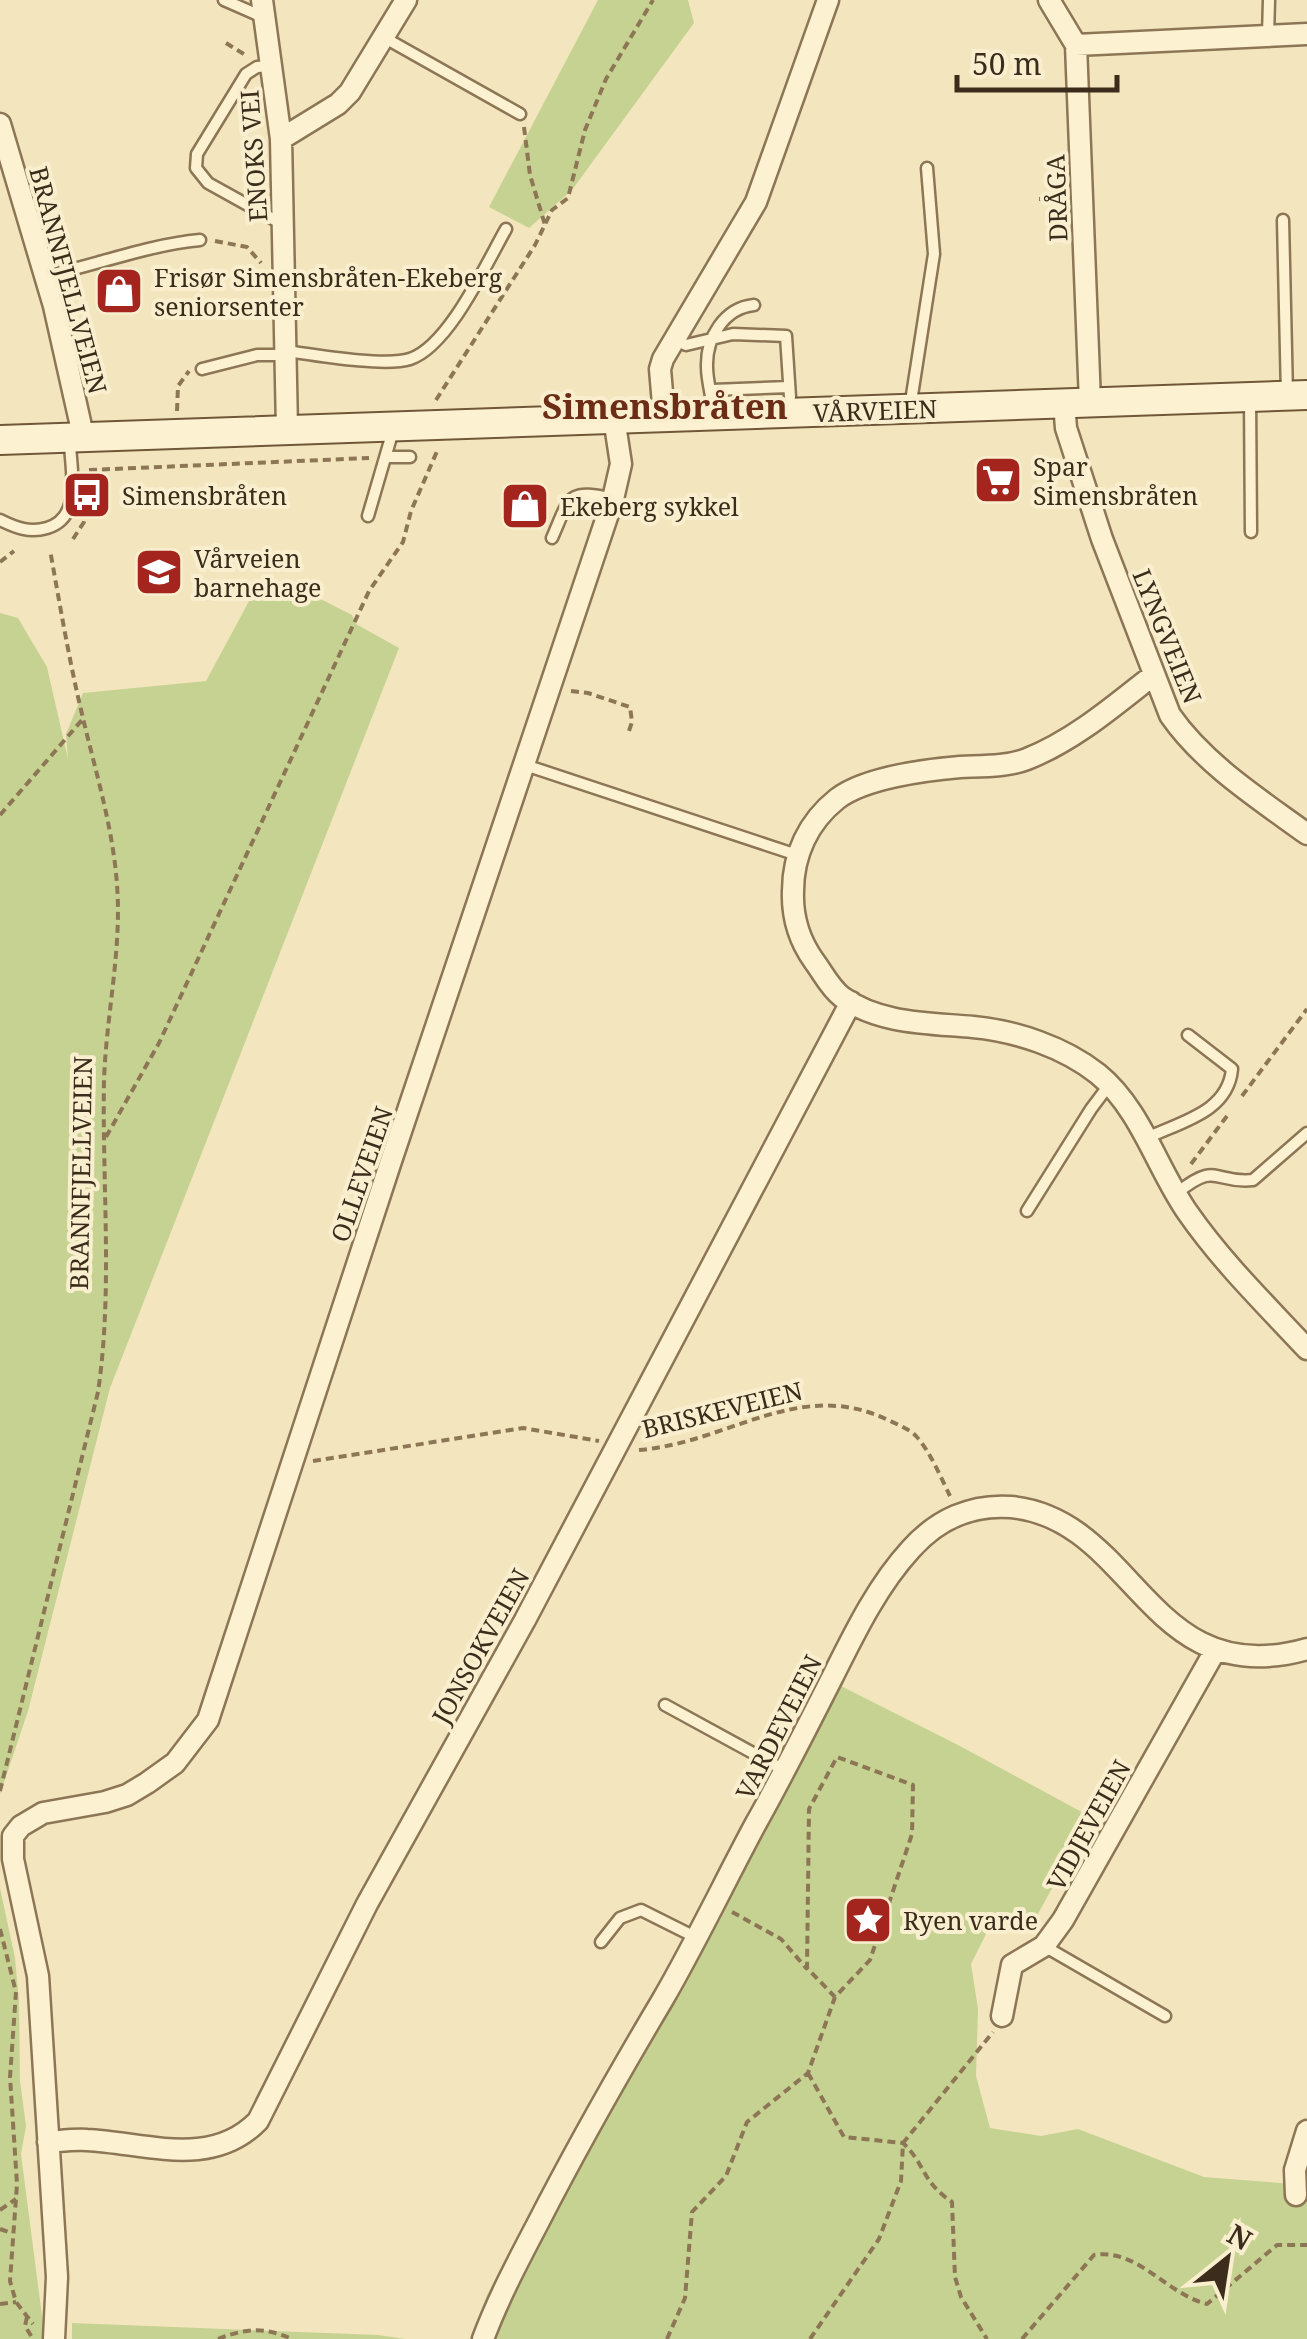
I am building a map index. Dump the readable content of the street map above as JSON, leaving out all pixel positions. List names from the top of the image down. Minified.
{"streets":{"street":["ENOKS VEI","DRÅGA","BRANNFJELLVEIEN","VÅRVEIEN","LYNGVEIEN","OLLEVEIEN","JONSOKVEIEN","VARDEVEIEN","VIDJEVEIEN"],"path":["BRISKEVEIEN"]},"crossings":[["ENOKS VEI","VÅRVEIEN"],["DRÅGA","VÅRVEIEN"],["DRÅGA","LYNGVEIEN"],["BRANNFJELLVEIEN","VÅRVEIEN"],["VÅRVEIEN","LYNGVEIEN"],["VÅRVEIEN","OLLEVEIEN"],["OLLEVEIEN","BRISKEVEIEN"],["OLLEVEIEN","JONSOKVEIEN"],["BRISKEVEIEN","JONSOKVEIEN"],["BRISKEVEIEN","VARDEVEIEN"],["VARDEVEIEN","VIDJEVEIEN"]],"districts":["Simensbråten"],"places":{"shop":["Frisør Simensbråten-Ekeberg seniorsenter","Ekeberg sykkel"],"supermarket":["Spar Simensbråten"],"bus stop":["Simensbråten"],"school or university":["Vårveien barnehage"],"place":["Ryen varde"]},"scale_bar":"50 m","north":"top right"}
